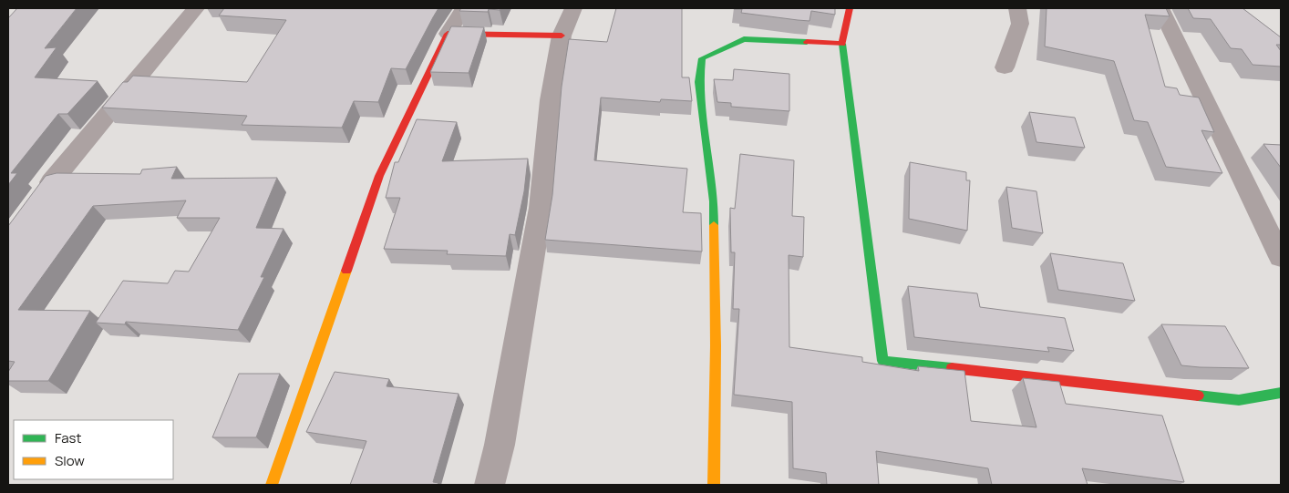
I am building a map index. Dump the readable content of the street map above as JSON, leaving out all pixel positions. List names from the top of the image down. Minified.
{"legend":["Fast","Slow"]}
